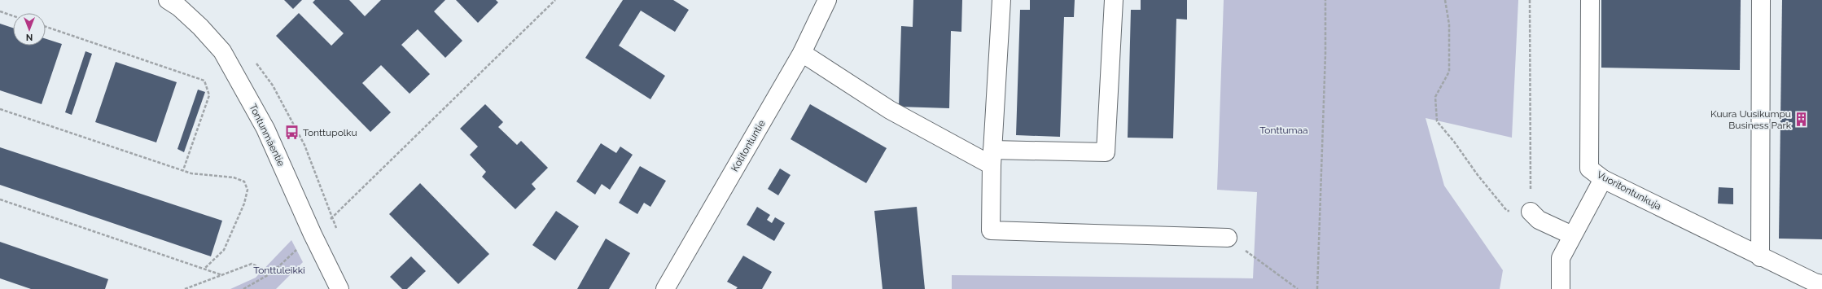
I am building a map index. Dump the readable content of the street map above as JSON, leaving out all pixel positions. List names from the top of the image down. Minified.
{"streets":{"street":["Tontunmäentie","Kotitontuntie","Vuoritontunkuja"]},"parks":["Tonttumaa","Tonttuleikki"],"places":{"building":["Kuura Uusikumpu Business Park"],"bus stop":["Tonttupolku"]},"north":"bottom"}
